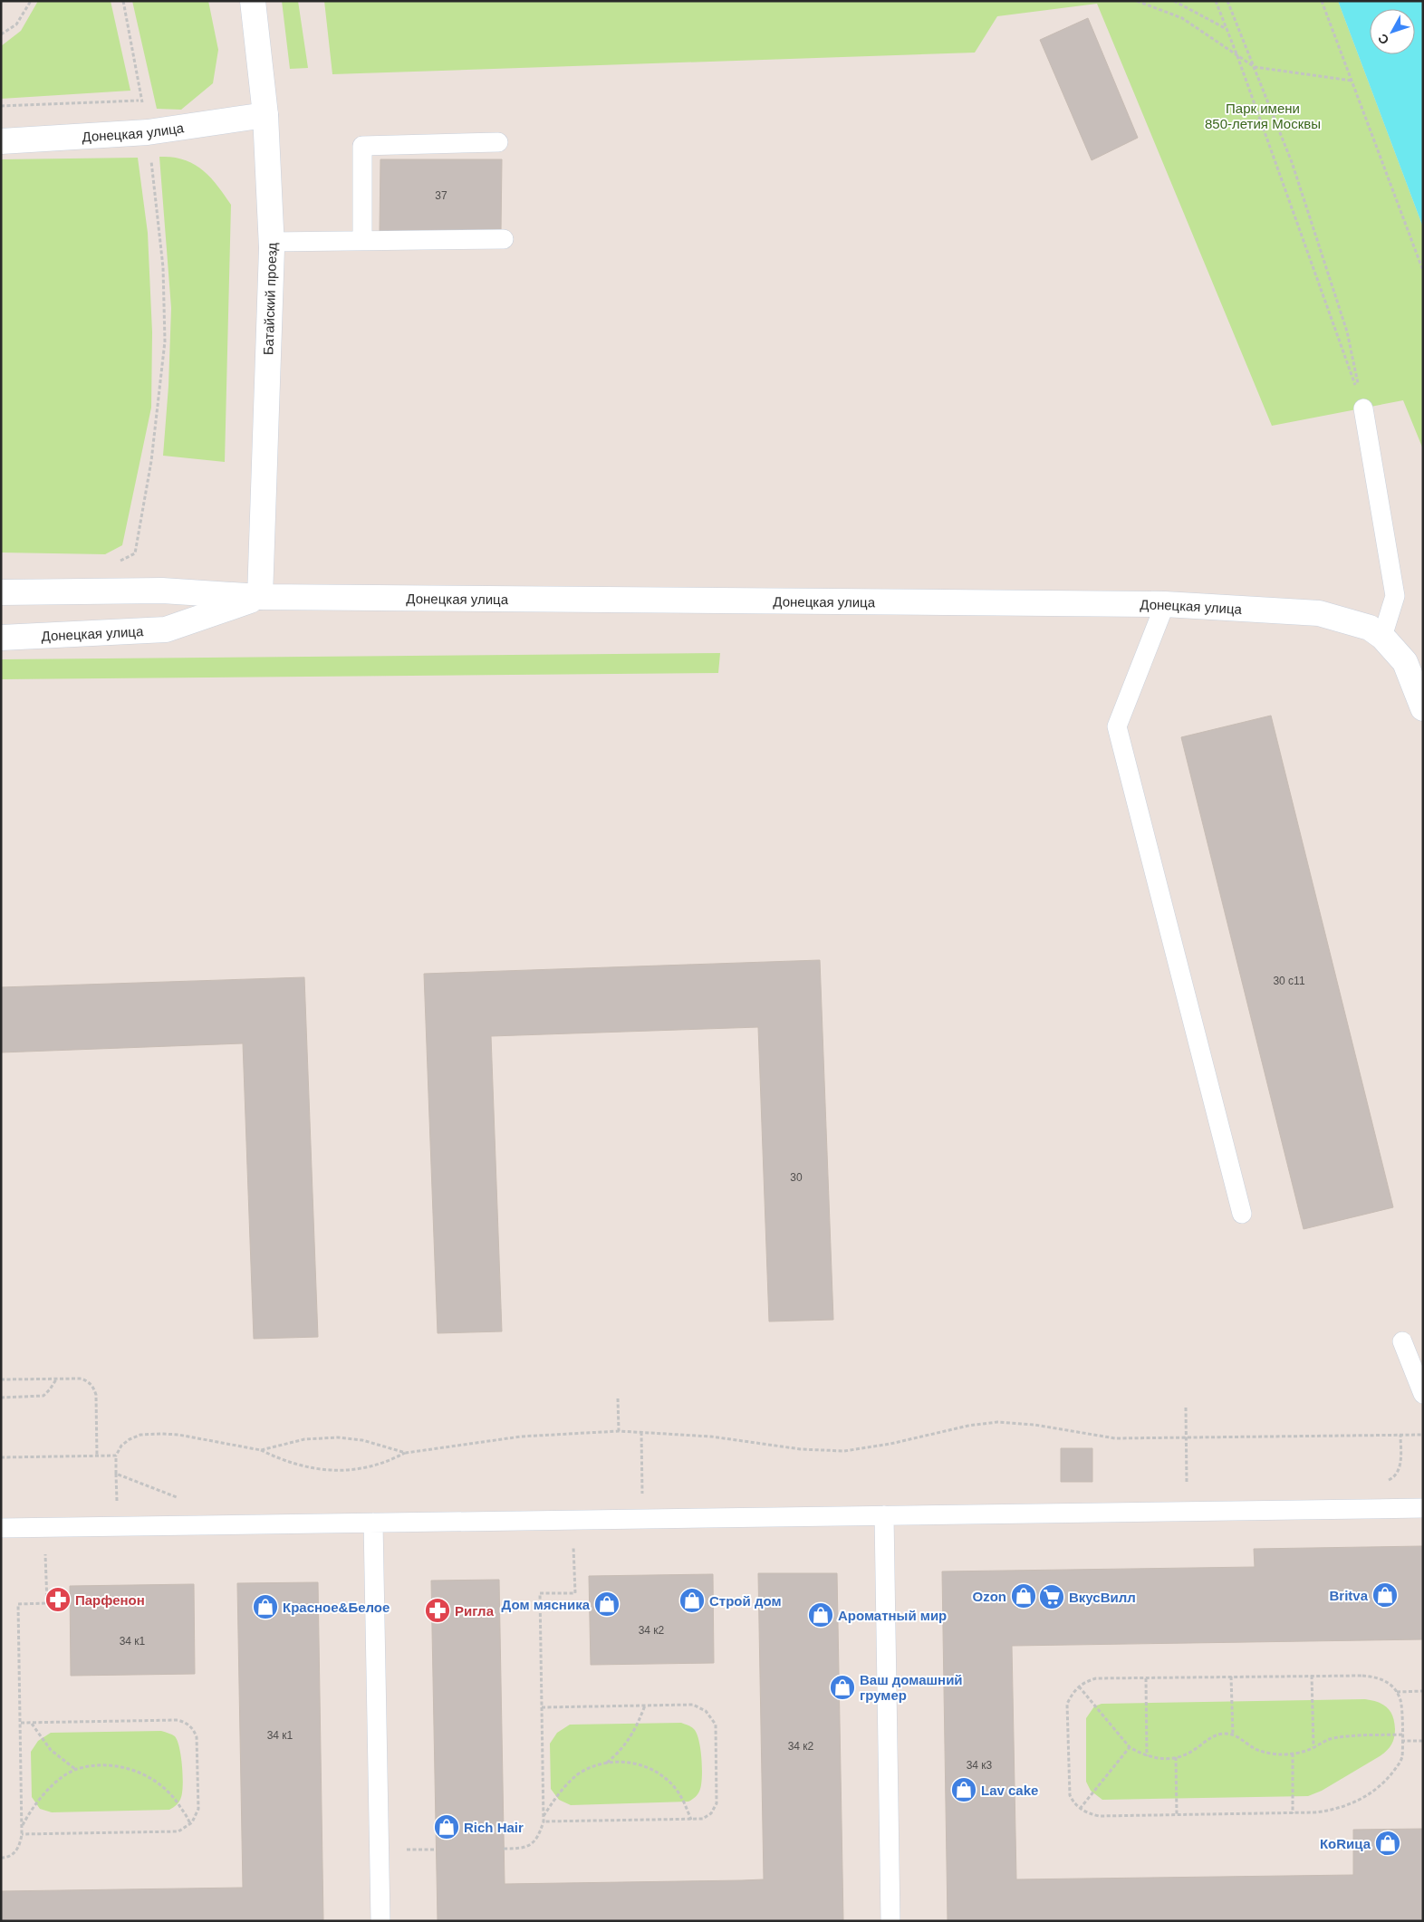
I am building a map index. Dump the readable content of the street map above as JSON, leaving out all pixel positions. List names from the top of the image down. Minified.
{"streets":{"main road":["Донецкая улица","Батайский проезд"]},"crossings":[["Донецкая улица","Батайский проезд"]],"parks":["Парк имени 850-летия Москвы"],"places":{"shop":["Britva","Ozon","Строй дом","Дом мясника","Красное&Белое","Ароматный мир","Ваш домашний грумер","Lav cake","Rich Hair","КоRица"],"supermarket":["ВкусВилл"],"pharmacy":["Парфенон","Ригла"]},"house_numbers":["37","30 с11","30","34 к2","34 к1","34 к1","34 к2","34 к3"],"north":"bottom left"}
